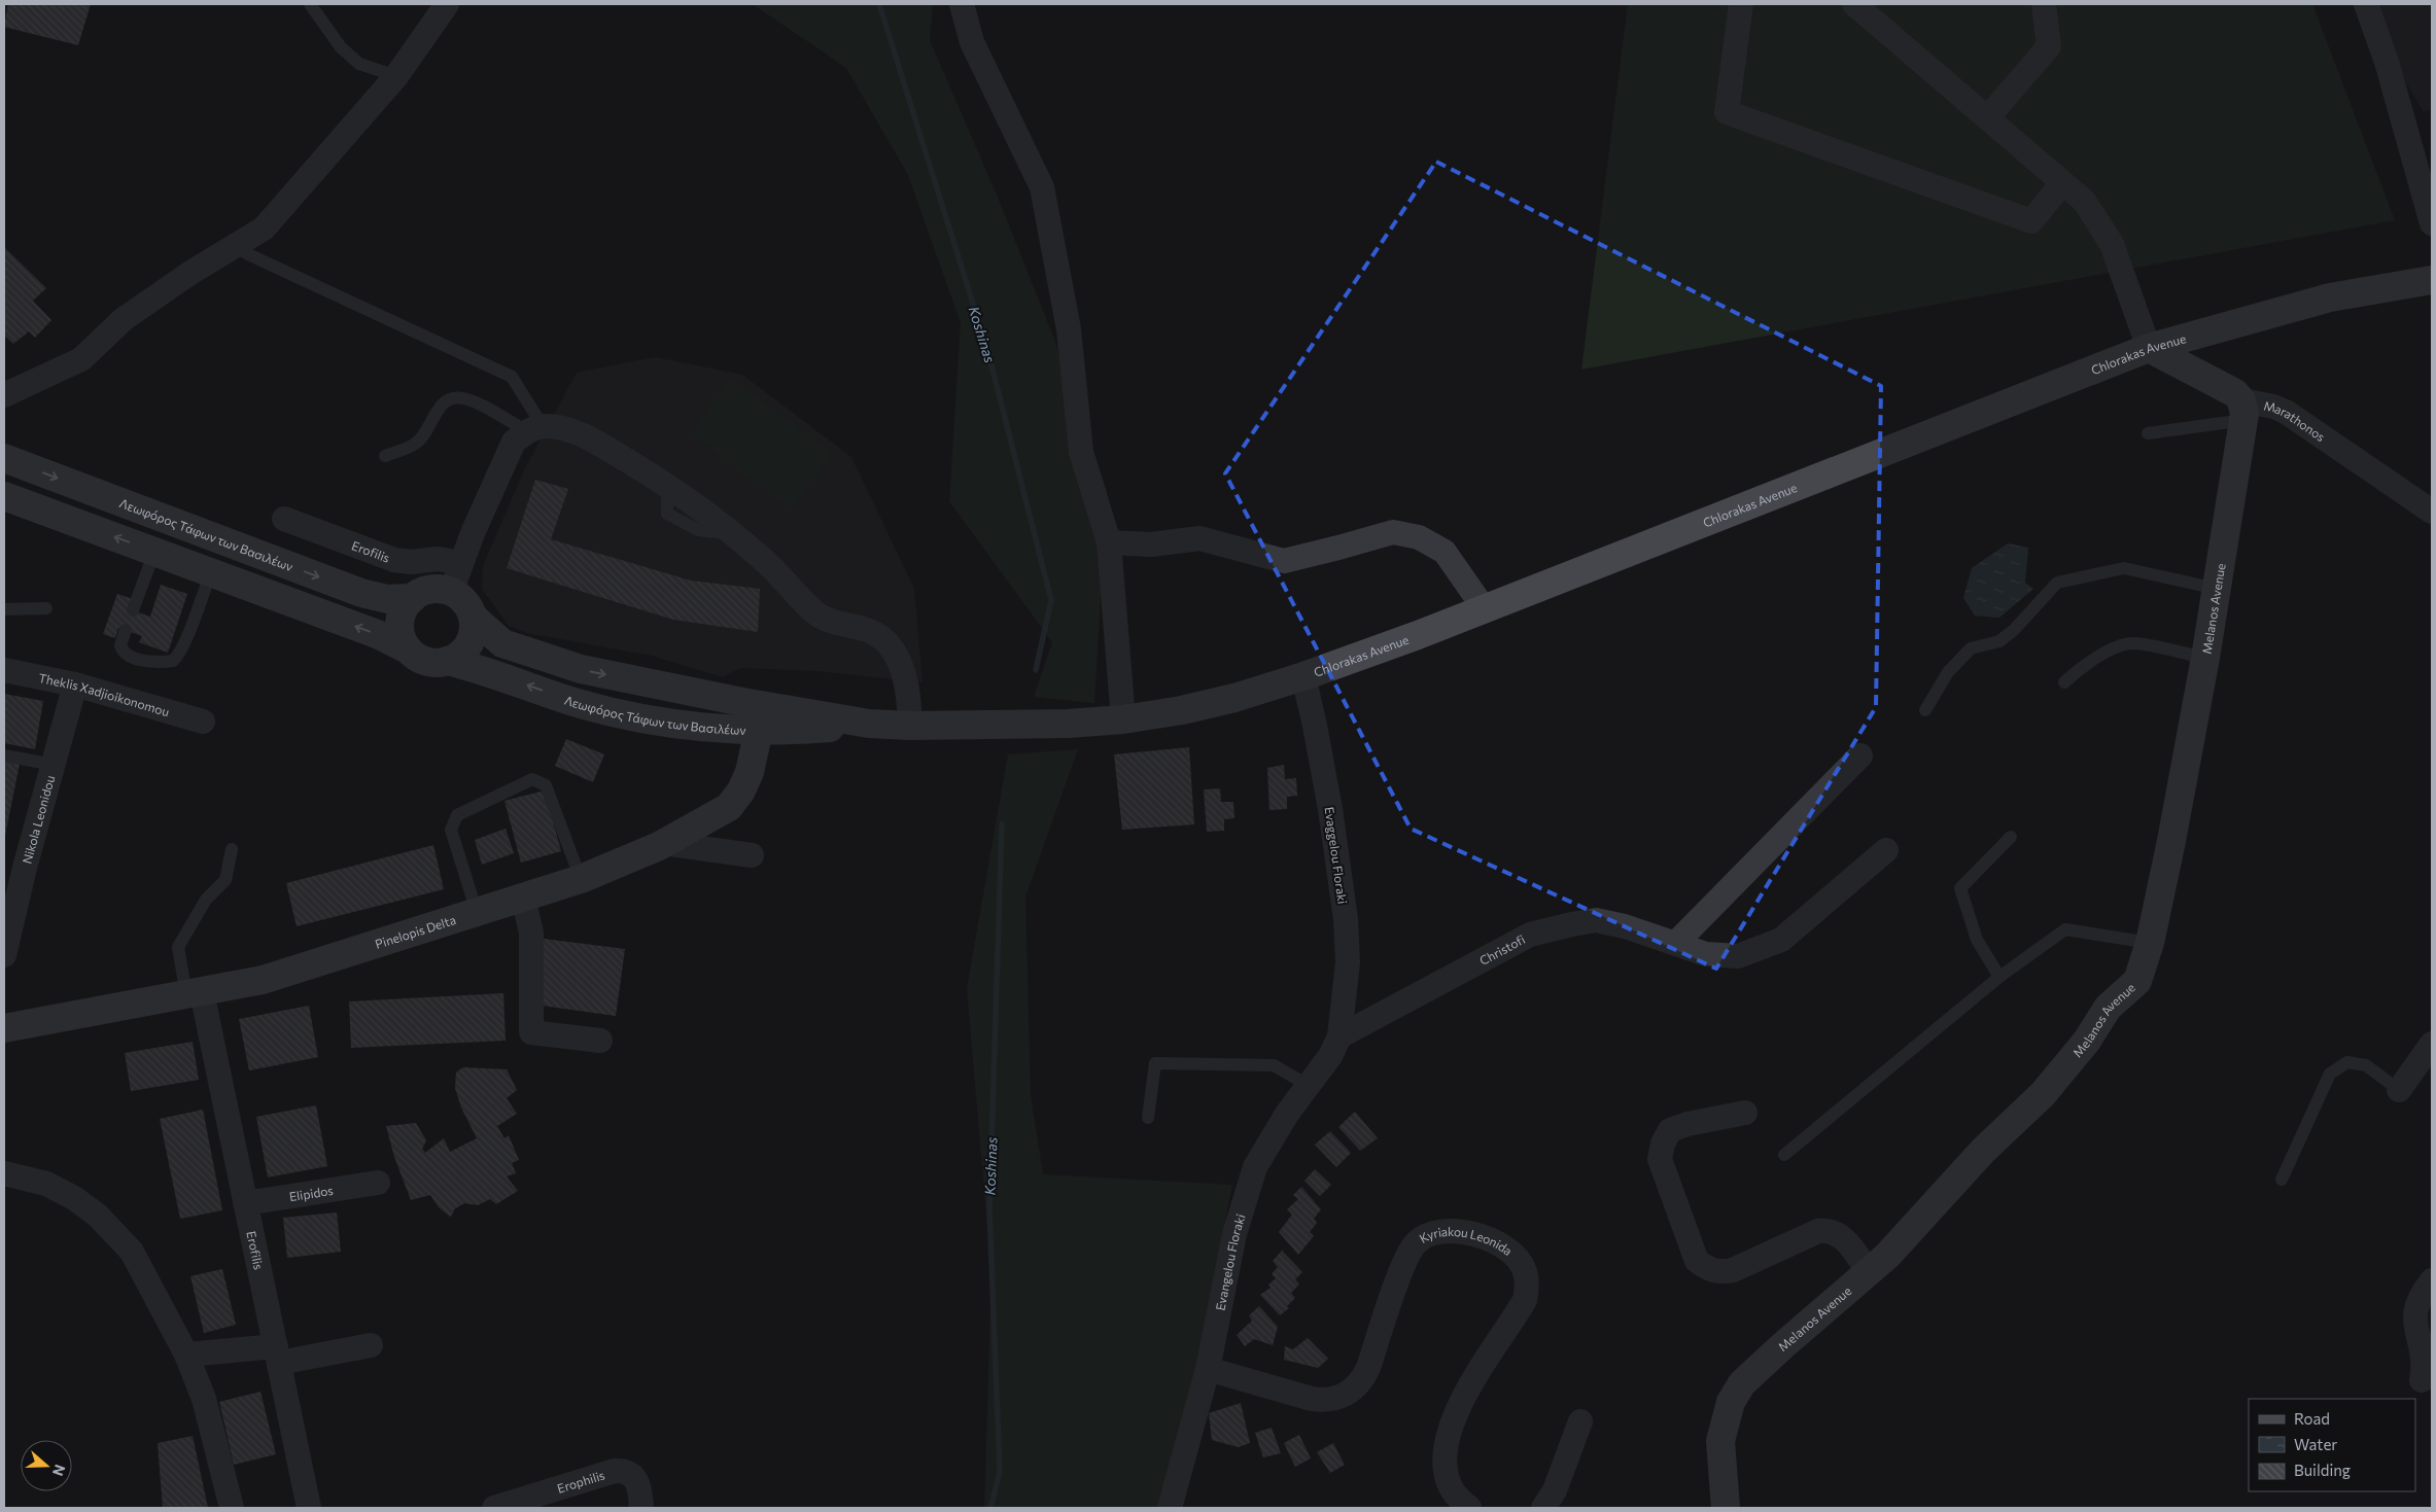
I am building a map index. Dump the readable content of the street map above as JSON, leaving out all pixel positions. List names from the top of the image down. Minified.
{"streets":{"main road":["Chlorakas Avenue","Marathonos","Λεωφόρος Τάφων των Βασιλέων","Melanos Avenue","Pinelopis Delta"],"street":["Erofilis","Theklis Xadjioikonomou","Nikola Leonidou","Evaggelou Floraki","Christofi","Elipidos","Kyriakou Leonida","Evangelou Floraki","Erophilis"]},"crossings":[["Chlorakas Avenue","Marathonos"],["Chlorakas Avenue","Λεωφόρος Τάφων των Βασιλέων"],["Chlorakas Avenue","Evaggelou Floraki"],["Marathonos","Melanos Avenue"],["Λεωφόρος Τάφων των Βασιλέων","Pinelopis Delta"],["Erofilis","Pinelopis Delta"],["Erofilis","Elipidos"],["Theklis Xadjioikonomou","Nikola Leonidou"],["Evaggelou Floraki","Christofi"],["Evaggelou Floraki","Evangelou Floraki"],["Christofi","Evangelou Floraki"],["Kyriakou Leonida","Evangelou Floraki"]],"water":["Koshinas"],"legend":["Road","Water","Building"],"north":"right"}
